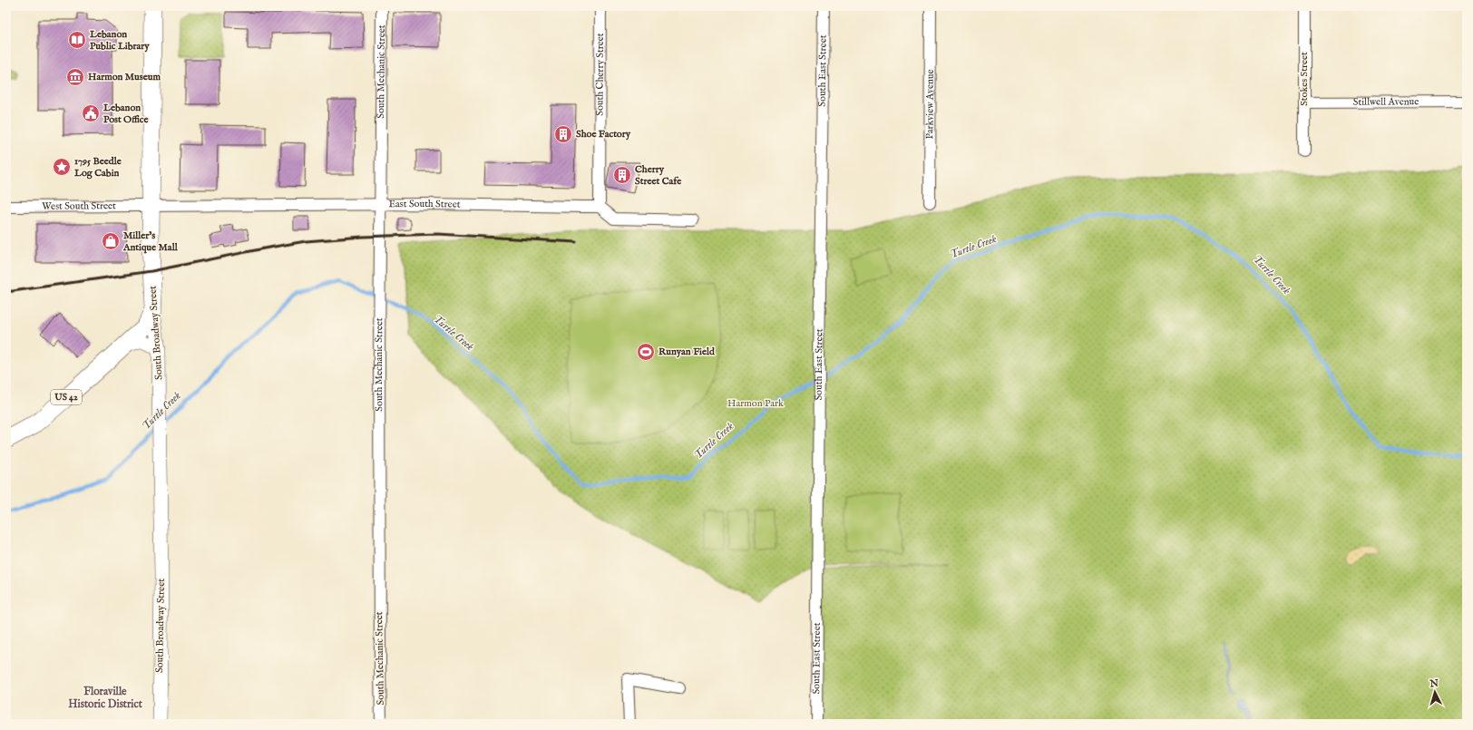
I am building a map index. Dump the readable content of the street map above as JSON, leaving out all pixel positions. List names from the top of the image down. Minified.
{"streets":{"main road":["South Broadway Street","US 42"],"street":["South Mechanic Street","South East Street","South Cherry Street","Stokes Street","Stillwell Avenue","Parkview Avenue","East South Street","West South Street"]},"crossings":[["South Mechanic Street","East South Street"],["South Cherry Street","East South Street"],["Stokes Street","Stillwell Avenue"],["East South Street","West South Street"],["East South Street","South Broadway Street"],["West South Street","South Broadway Street"],["South Broadway Street","US 42"]],"districts":["Floraville Historic District"],"water":["Turtle Creek"],"parks":["Harmon Park"],"places":{"library":["Lebanon Public Library"],"museum":["Harmon Museum"],"public building":["Lebanon Post Office"],"building":["Shoe Factory","Cherry Street Cafe"],"place":["1795 Beedle Log Cabin"],"shop":["Miller's Antique Mall"],"sports":["Runyan Field"]},"north":"top"}
